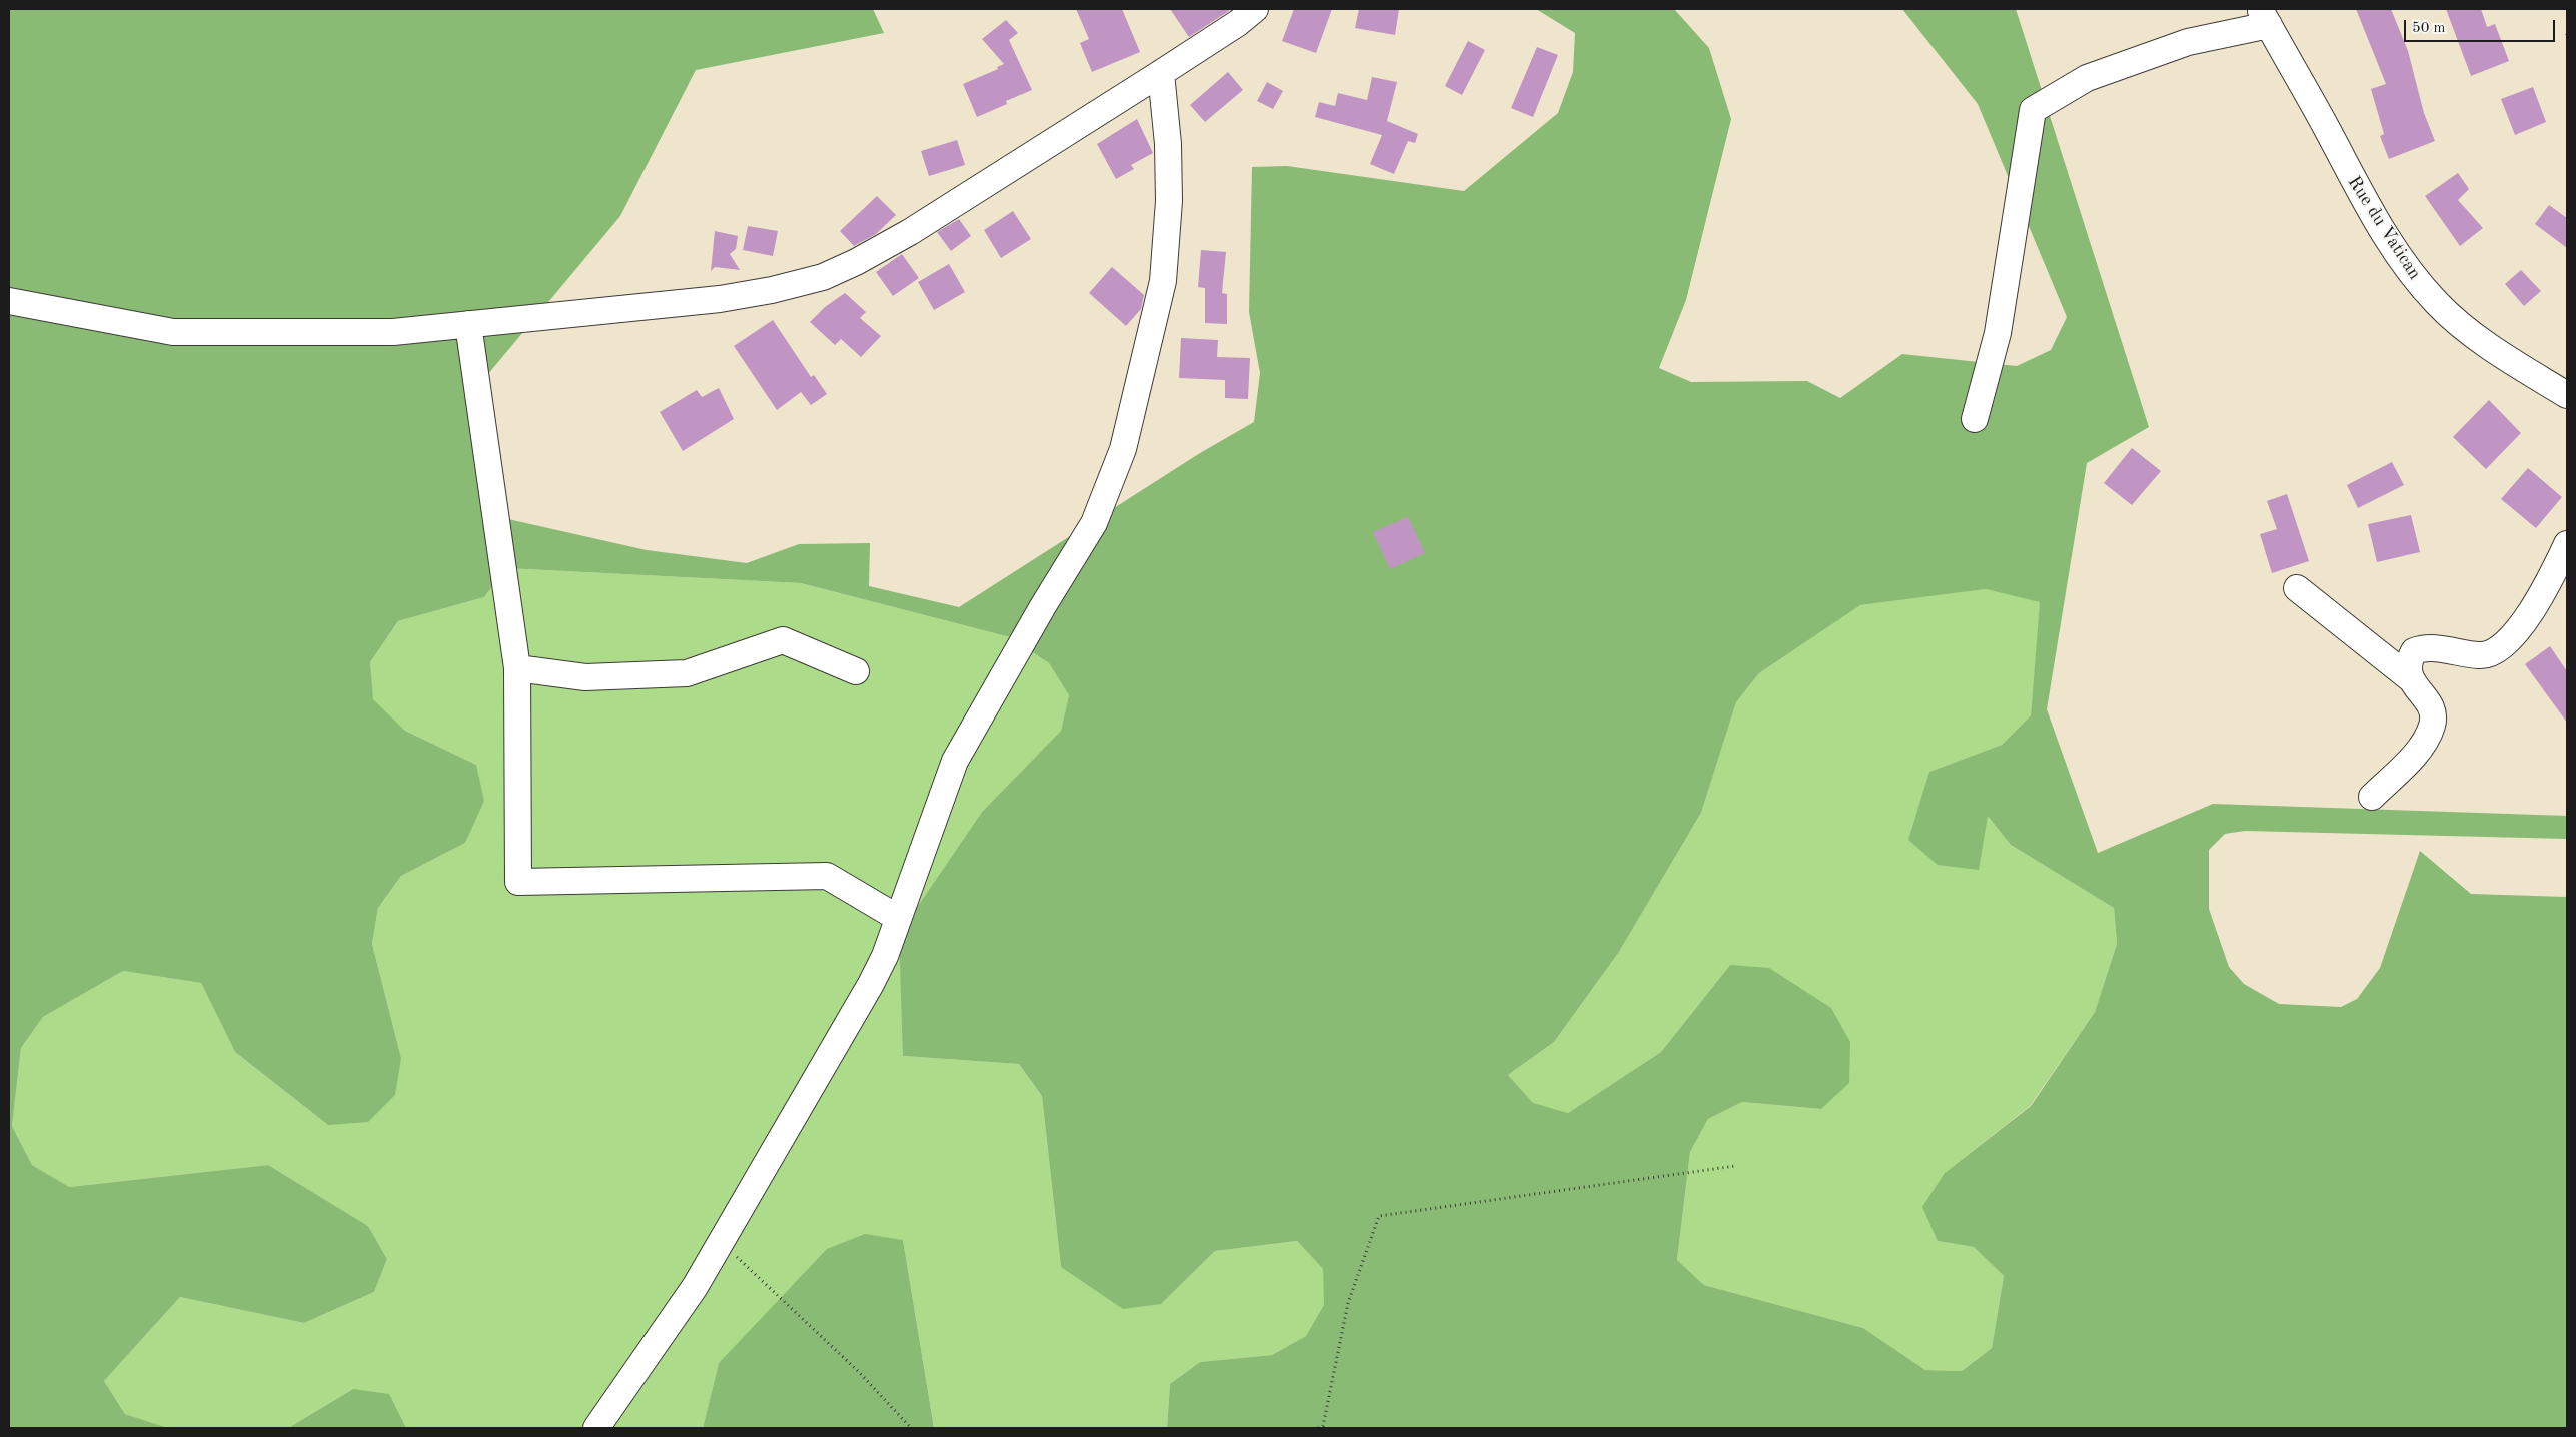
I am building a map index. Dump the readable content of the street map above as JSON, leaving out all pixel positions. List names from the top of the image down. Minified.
{"streets":{"street":["Rue du Vatican"]},"scale_bar":"50 m"}
